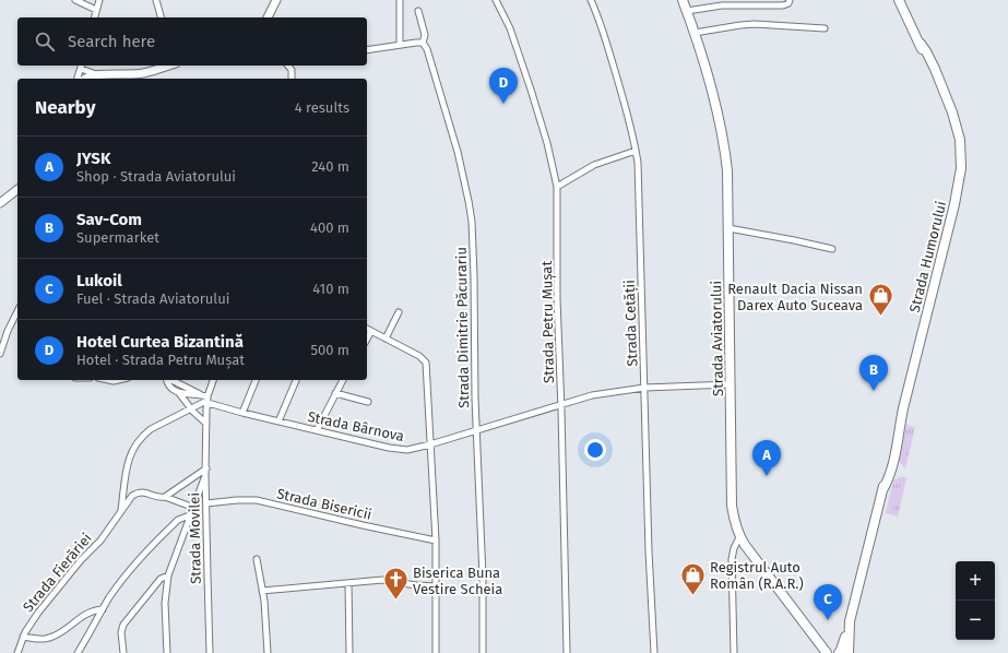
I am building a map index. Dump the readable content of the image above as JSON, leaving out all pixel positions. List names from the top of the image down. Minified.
{"streets":{"main road":["Strada Humorului","Strada Aviatorului"],"street":["Strada Petru Mușat","Strada Cetății","Strada Dimitrie Păcurariu","Strada Bârnova","Strada Bisericii","Strada Movilei","Strada Fierăriei"]},"crossings":[["Strada Petru Mușat","Strada Bârnova"],["Strada Cetății","Strada Bârnova"],["Strada Dimitrie Păcurariu","Strada Bârnova"],["Strada Aviatorului","Strada Bârnova"],["Strada Bârnova","Strada Movilei"],["Strada Bisericii","Strada Movilei"]],"places":{"shop":["Renault Dacia Nissan Darex Auto Suceava","Registrul Auto Român (R.A.R.)"],"church":["Biserica Buna Vestire Scheia"]},"page":{"search":"Search here","pins":["D","B","A","C"],"heading":["Nearby","4 results"],"list":[{"mark":"A","name":"JYSK","note":"Shop · Strada Aviatorului","value":"240 m"},{"mark":"B","name":"Sav-Com","note":"Supermarket","value":"400 m"},{"mark":"C","name":"Lukoil","note":"Fuel · Strada Aviatorului","value":"410 m"},{"mark":"D","name":"Hotel Curtea Bizantină","note":"Hotel · Strada Petru Mușat","value":"500 m"}],"map_buttons":["+","−"]}}
